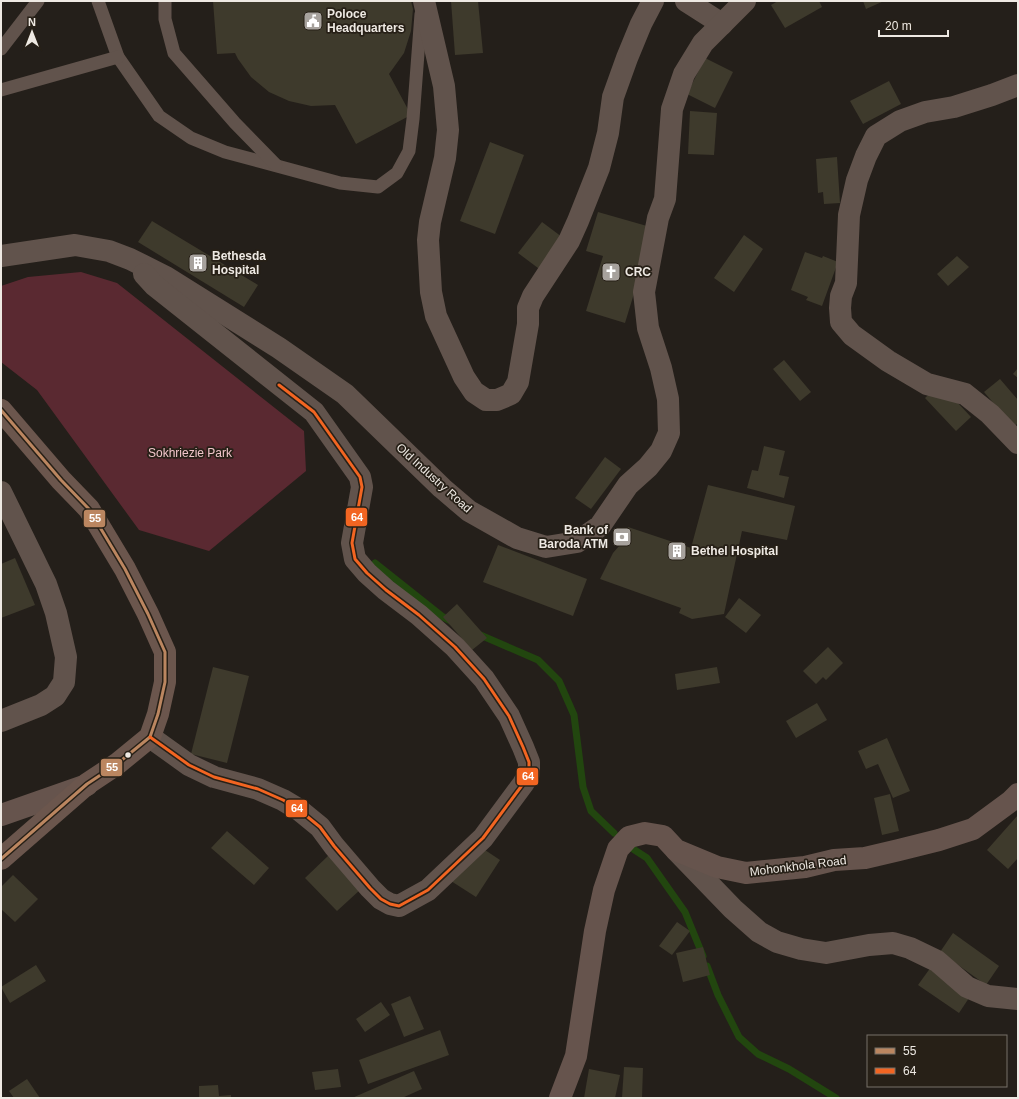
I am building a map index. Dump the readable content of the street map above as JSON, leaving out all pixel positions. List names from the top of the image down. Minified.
{"streets":{"street":["Old Industry Road","Mohonkhola Road"]},"parks":["Sokhriezie Park"],"places":{"public building":["Poloce Headquarters"],"building":["Bethesda Hospital","Bethel Hospital"],"church":["CRC"],"bank":["Bank of Baroda ATM"]},"lines":["transit line 64","transit line 55"],"legend":["55","64"],"scale_bar":"20 m","north":"top"}
